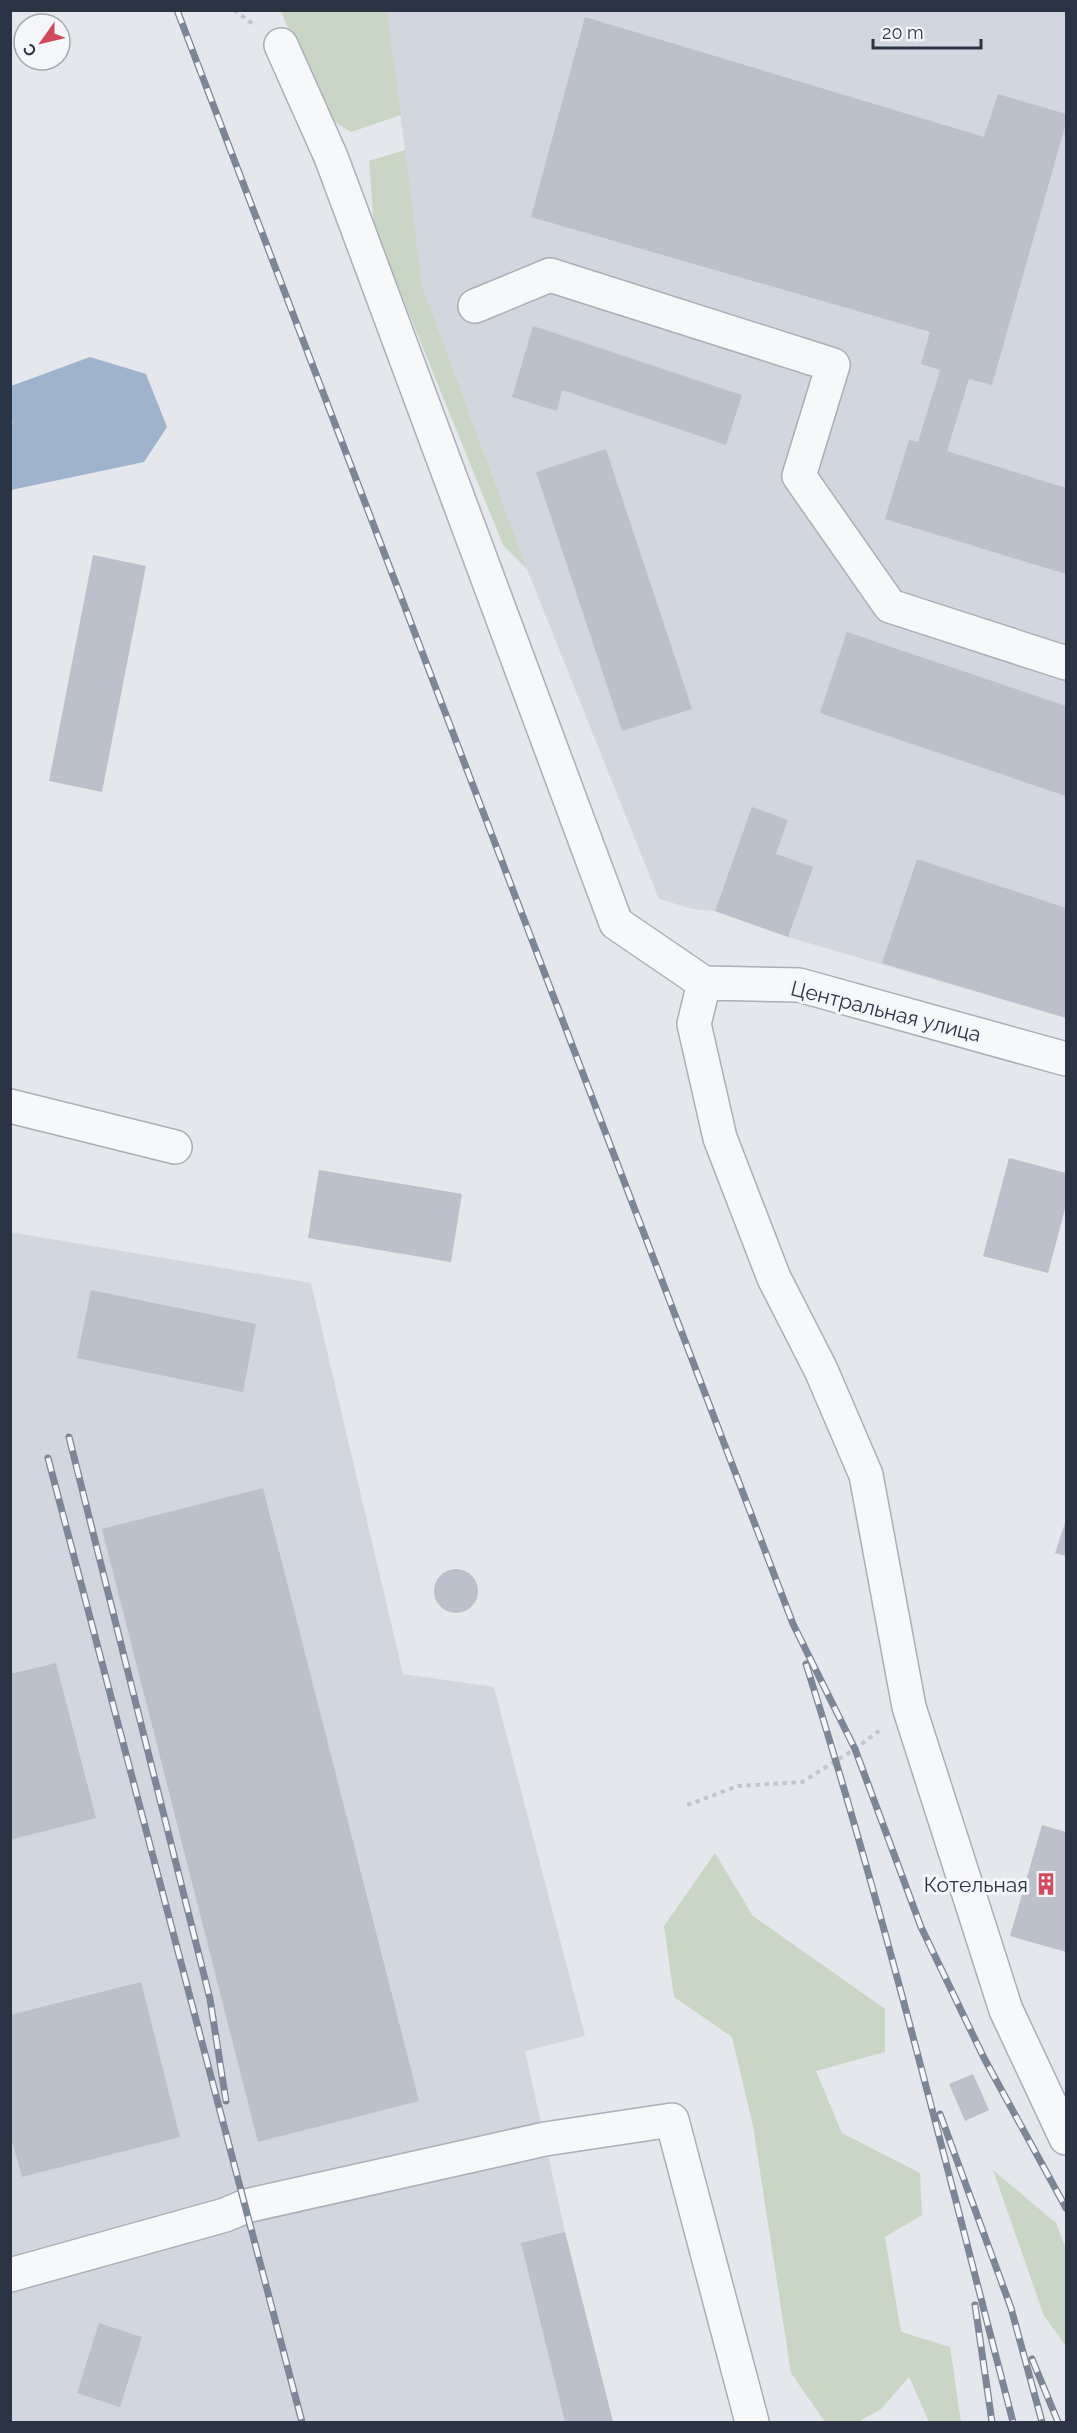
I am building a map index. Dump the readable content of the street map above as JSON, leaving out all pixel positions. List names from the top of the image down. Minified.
{"streets":{"street":["Центральная улица"]},"places":{"building":["Котельная"]},"scale_bar":"20 m","north":"bottom left"}
